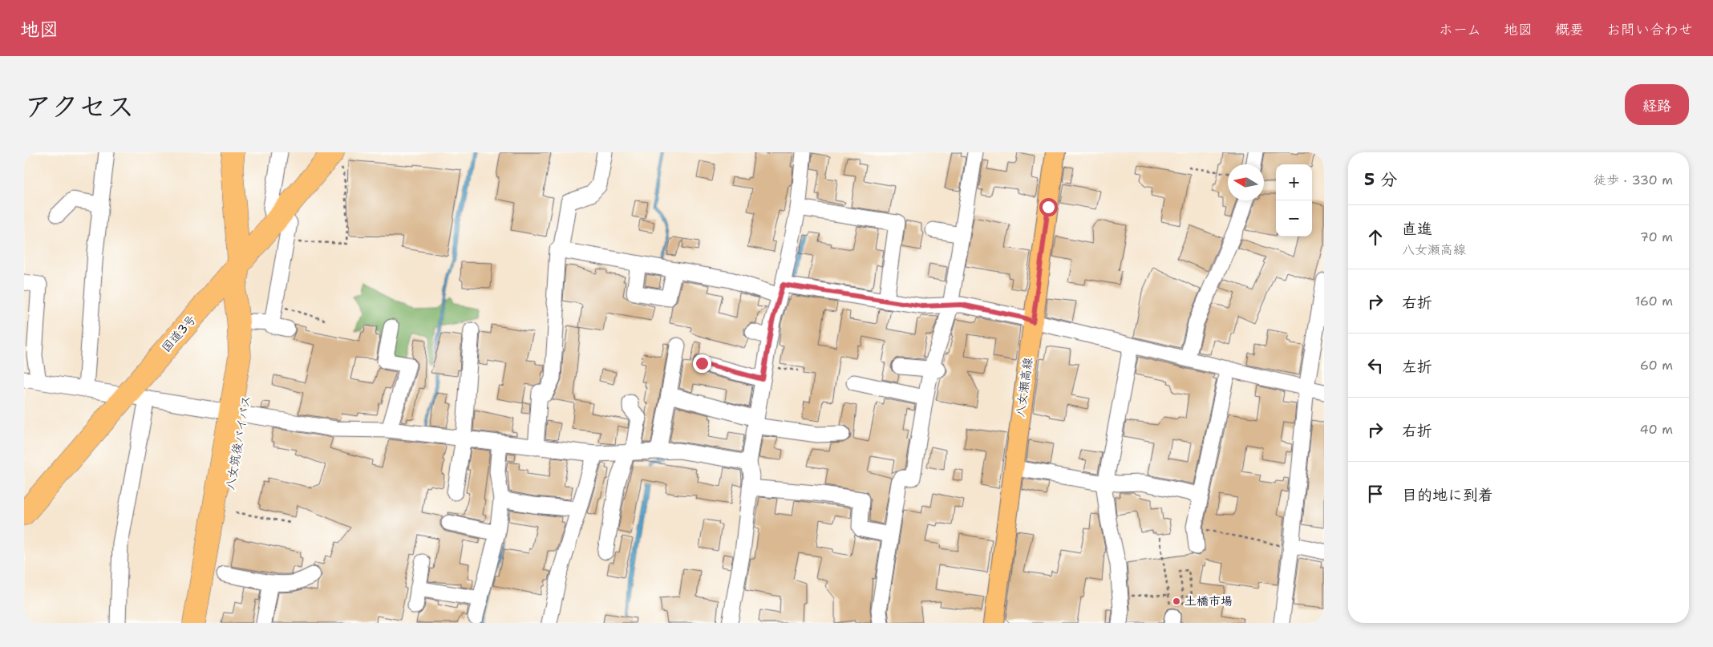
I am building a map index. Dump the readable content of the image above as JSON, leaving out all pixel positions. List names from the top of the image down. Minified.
{"streets":{"highway":["国道3号","八女筑後バイパス"],"main road":["八女瀬高線"]},"crossings":[["国道3号","八女筑後バイパス"]],"places":["土橋市場"],"north":"left","page":{"header":"地図","nav":["ホーム","地図","概要","お問い合わせ"],"title":"アクセス","buttons":"経路","heading":["5 分","徒歩 · 330 m"],"map_buttons":["+","−"],"list":[["直進","八女瀬高線","70 m"],["右折","160 m"],["左折","60 m"],["右折","40 m"],"目的地に到着"]}}
